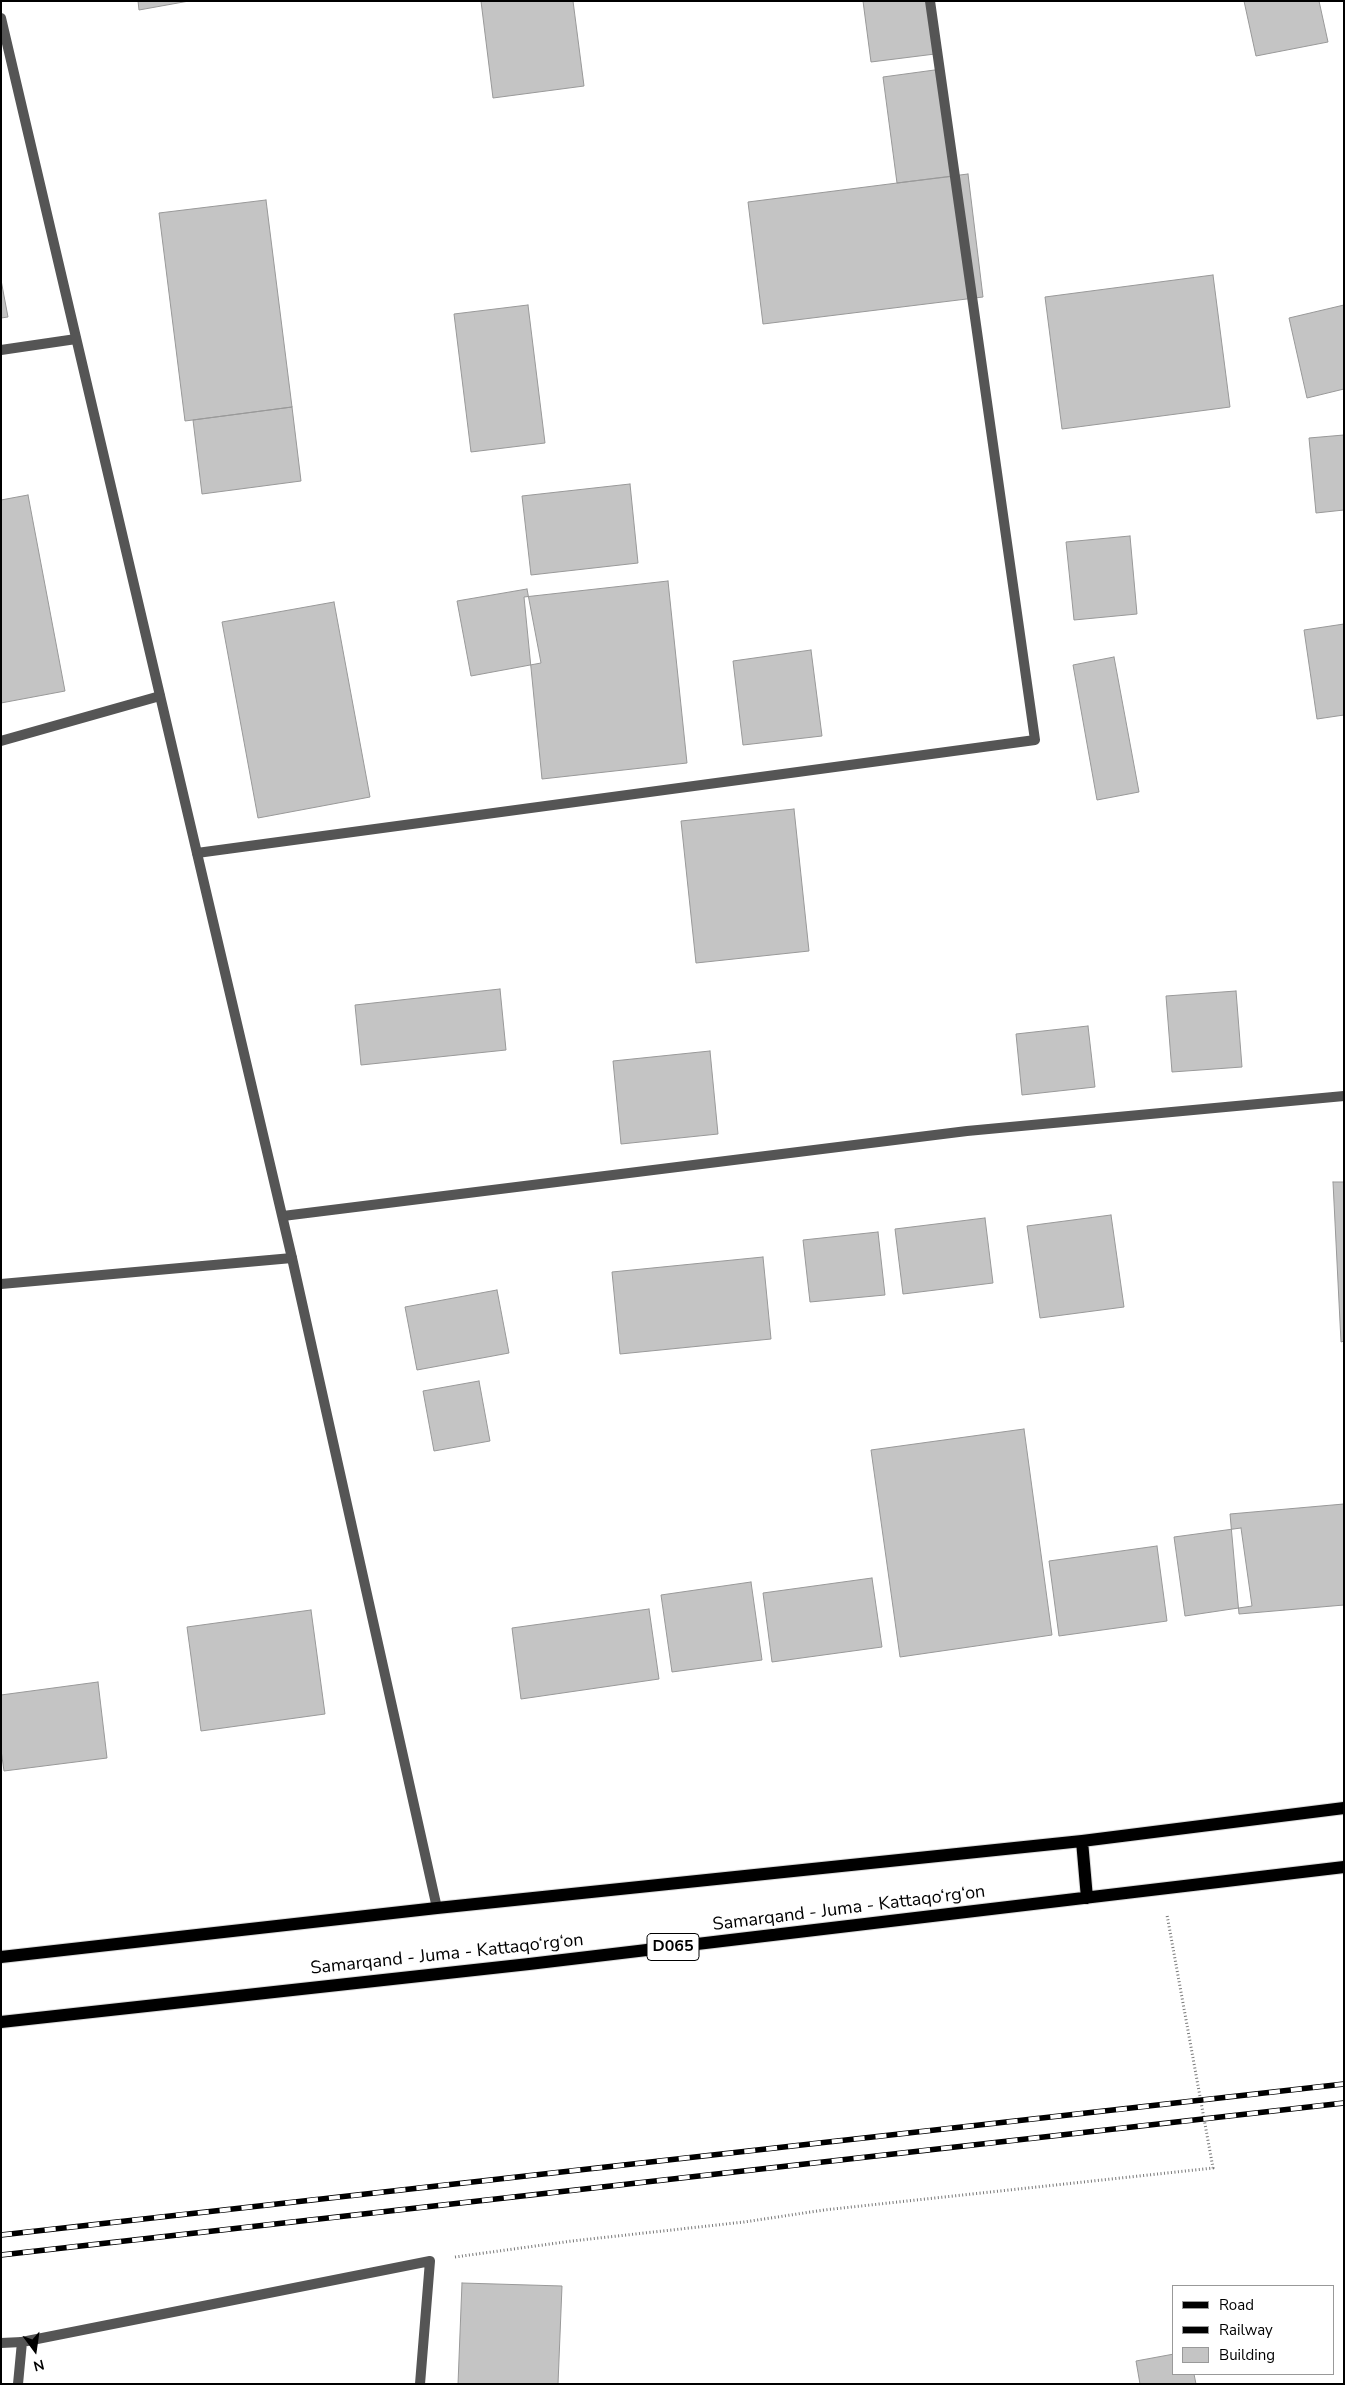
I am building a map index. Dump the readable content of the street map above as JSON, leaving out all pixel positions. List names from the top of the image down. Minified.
{"streets":{"main road":["Samarqand - Juma - Kattaqo‘rg‘on","D065"]},"legend":["Road","Railway","Building"],"north":"bottom"}
